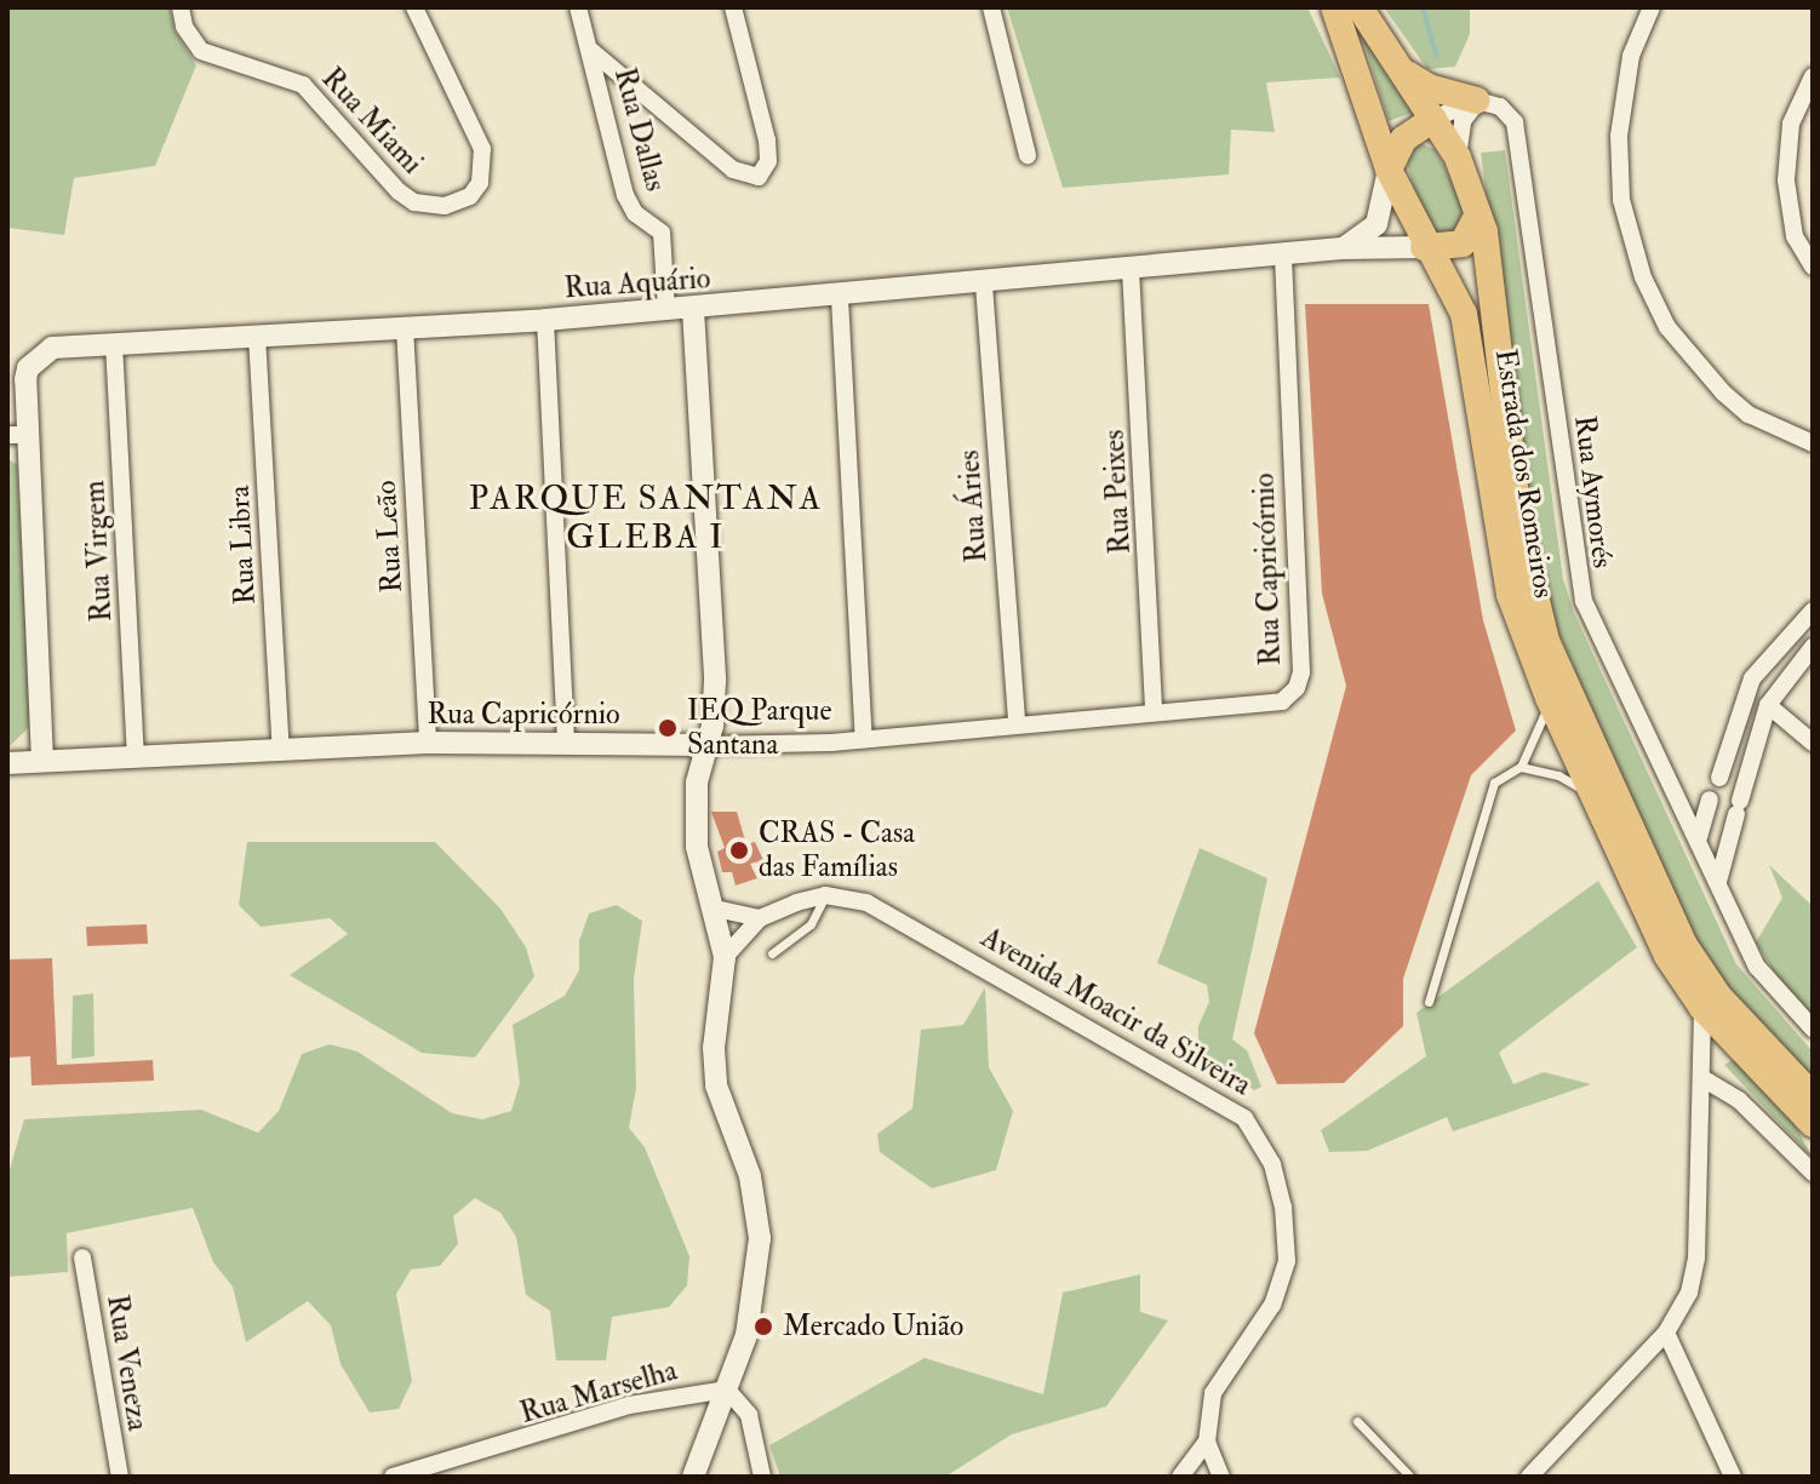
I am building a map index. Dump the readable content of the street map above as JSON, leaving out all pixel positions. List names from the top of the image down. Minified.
{"streets":{"main road":["Estrada dos Romeiros"],"street":["Rua Miami","Rua Dallas","Rua Aquário","Rua Peixes","Rua Aymorés","Rua Áries","Rua Leão","Rua Libra","Rua Virgem","Rua Capricórnio","Avenida Moacir da Silveira","Rua Veneza","Rua Marselha"]},"crossings":[["Rua Dallas","Rua Aquário"],["Rua Aquário","Estrada dos Romeiros"],["Rua Aquário","Rua Peixes"],["Rua Aquário","Rua Áries"],["Rua Aquário","Rua Leão"],["Rua Aquário","Rua Libra"],["Rua Aquário","Rua Virgem"],["Rua Aquário","Rua Capricórnio"],["Rua Peixes","Rua Capricórnio"],["Rua Áries","Rua Capricórnio"],["Rua Leão","Rua Capricórnio"],["Rua Libra","Rua Capricórnio"],["Rua Virgem","Rua Capricórnio"]],"districts":["PARQUE SANTANA GLEBA I"],"places":["IEQ Parque Santana","CRAS - Casa das Famílias","Mercado União"]}
